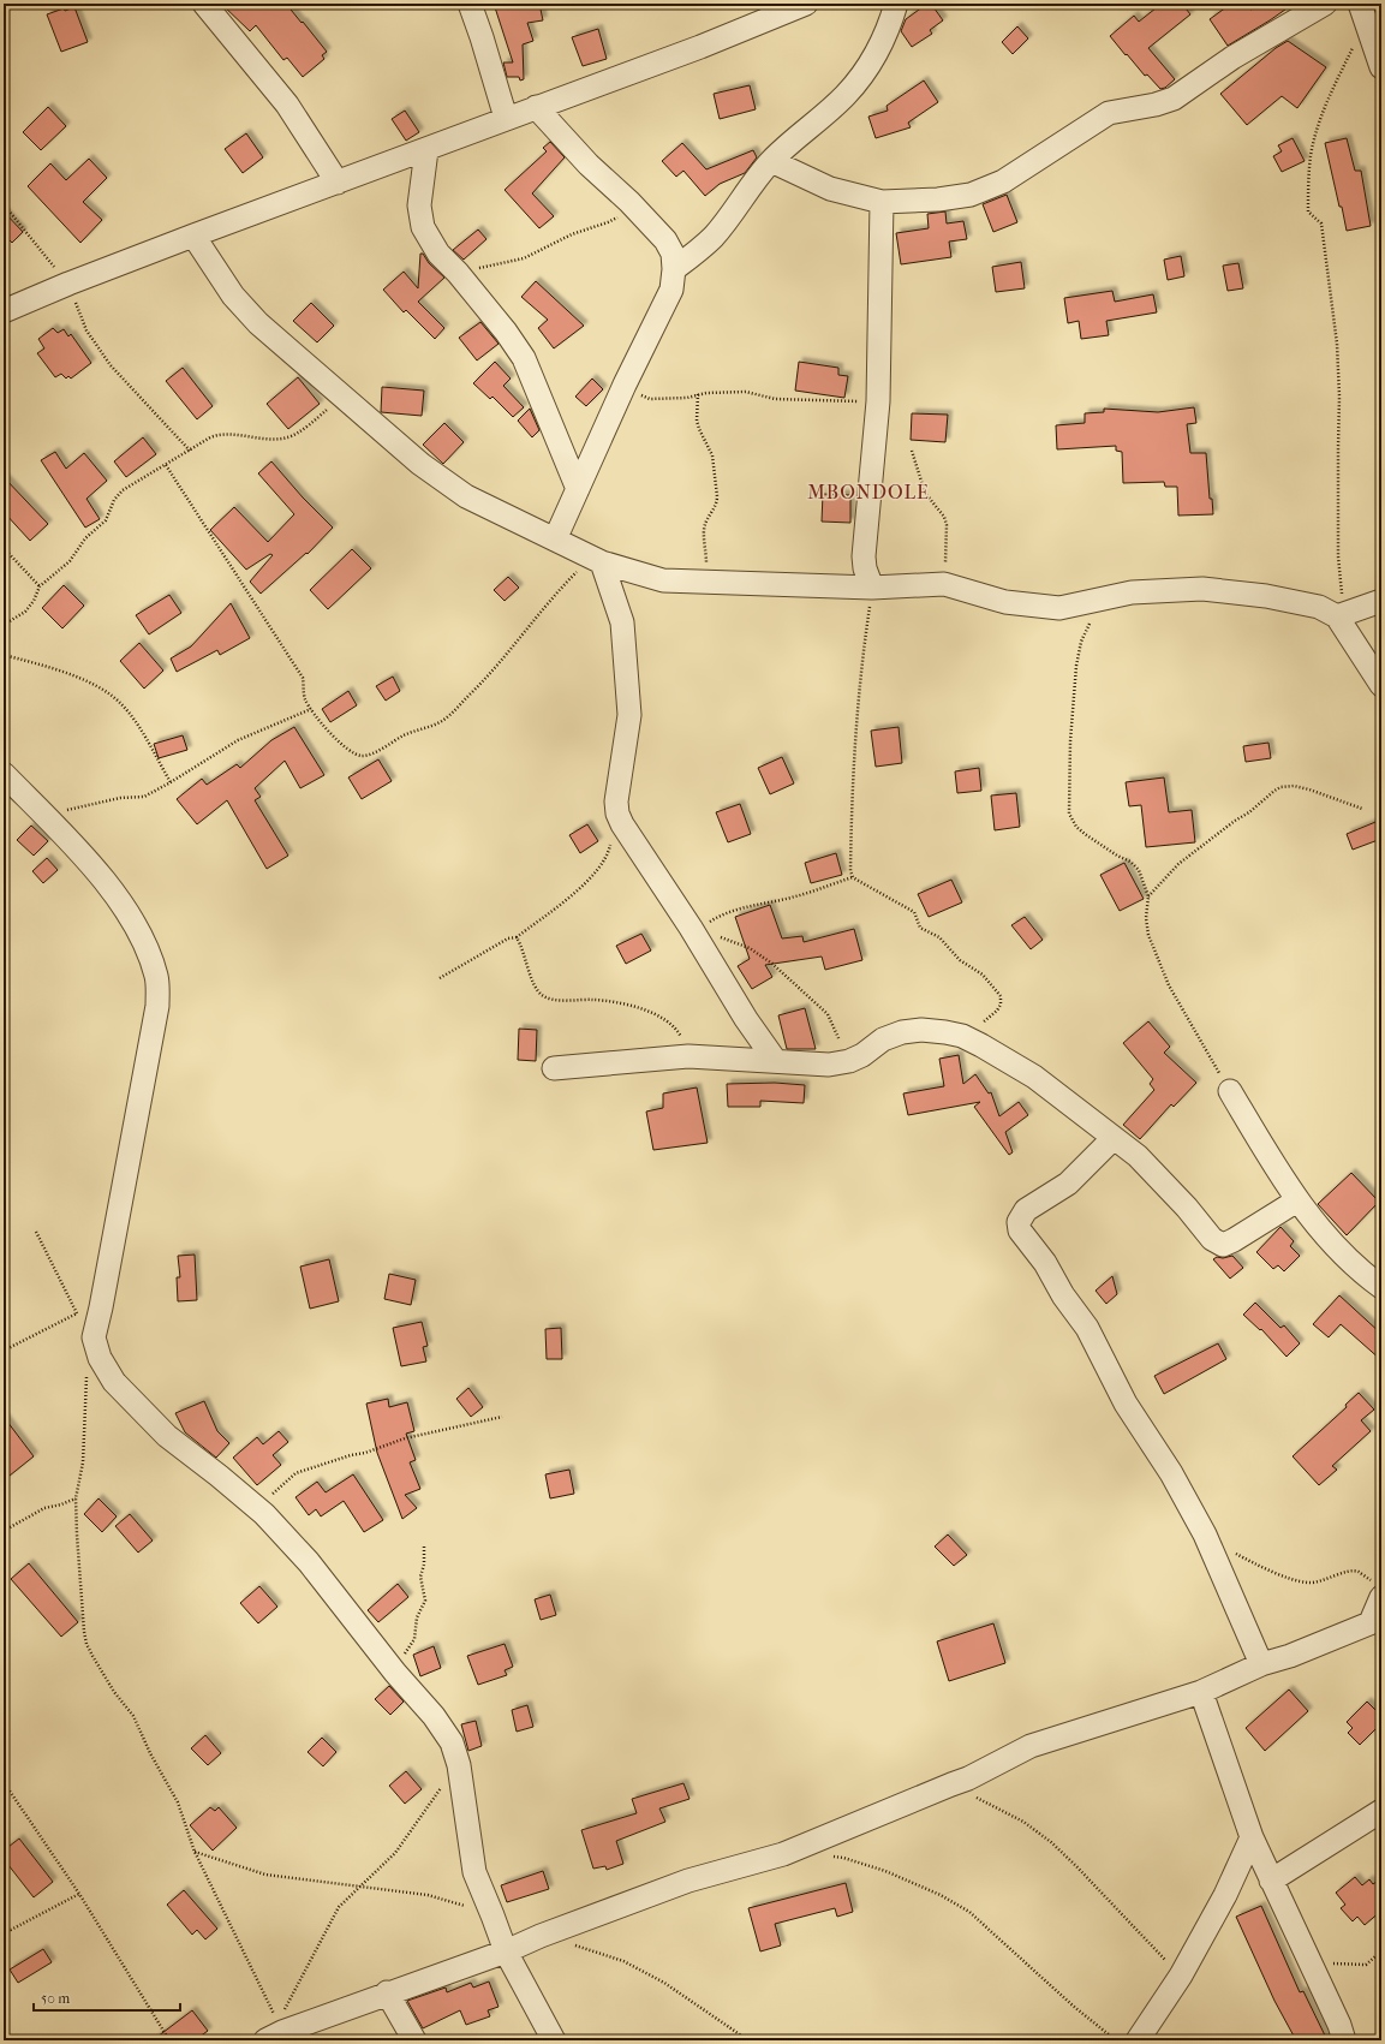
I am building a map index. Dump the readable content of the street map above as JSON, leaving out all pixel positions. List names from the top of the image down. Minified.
{"districts":["MBONDOLE"],"scale_bar":"50 m"}
